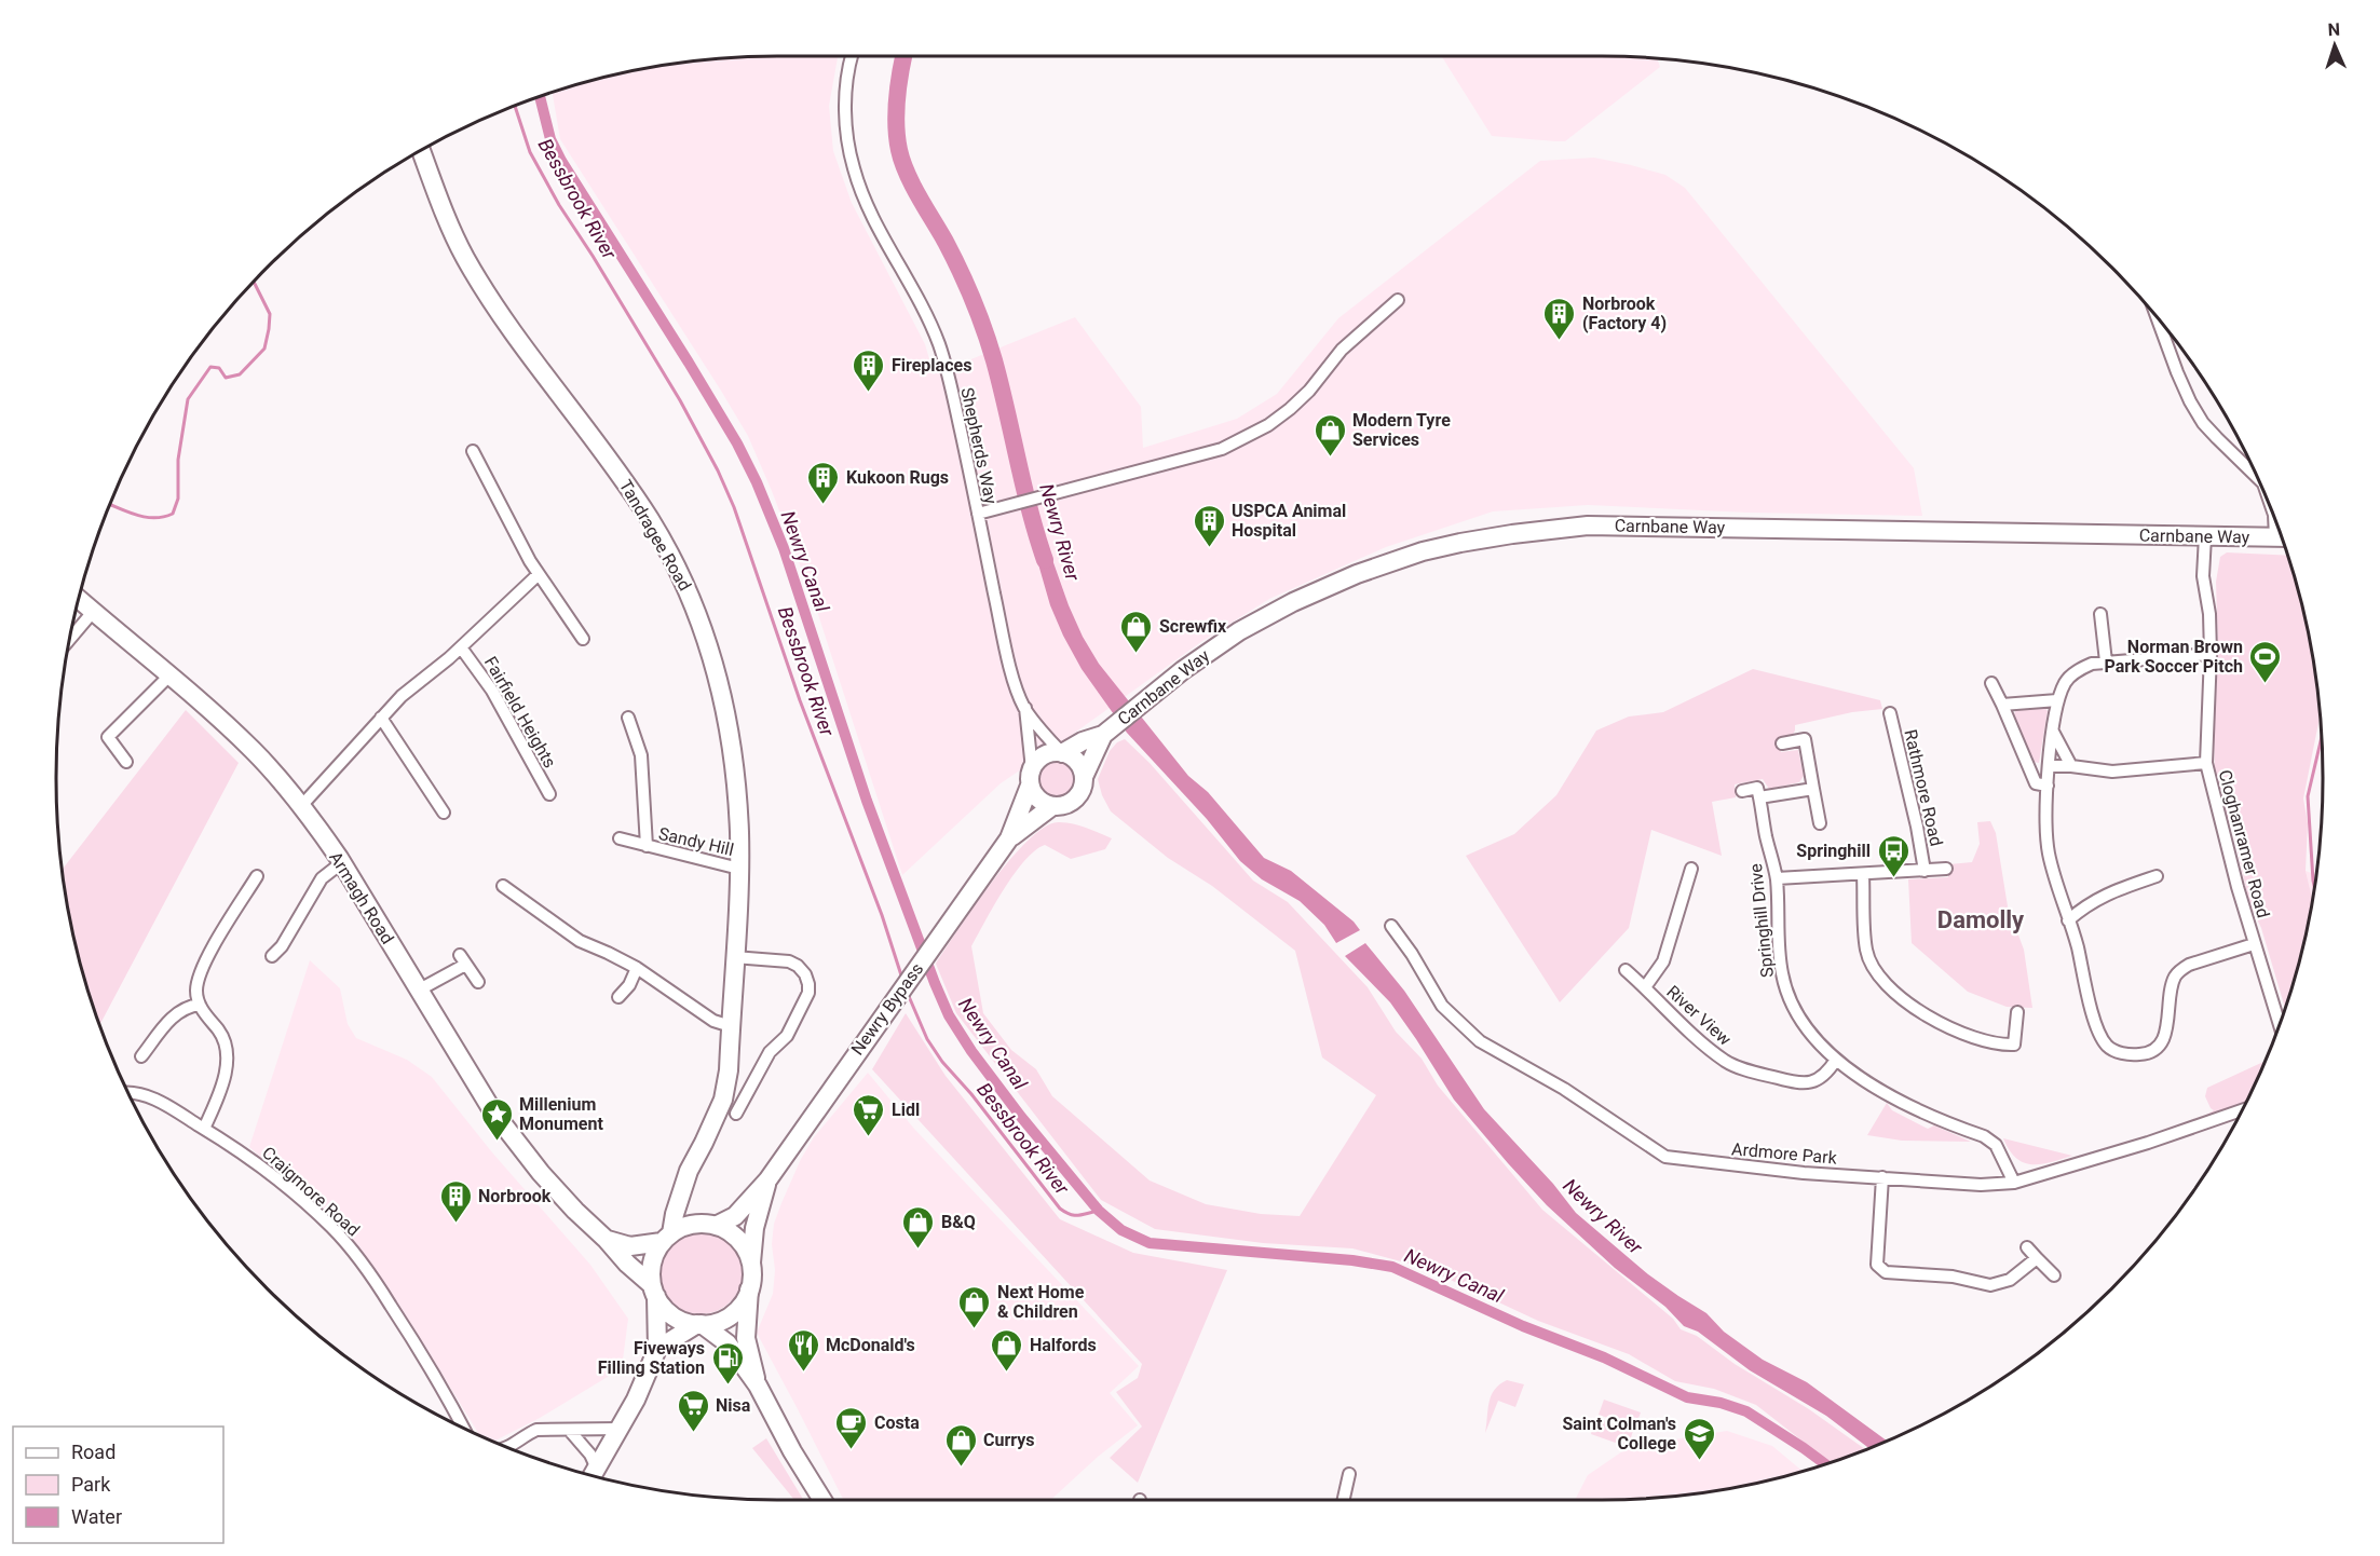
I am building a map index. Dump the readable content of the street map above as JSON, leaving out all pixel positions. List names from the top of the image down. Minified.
{"streets":{"main road":["Carnbane Way","Tandragee Road","Armagh Road","Newry Bypass"],"street":["Shepherds Way","Fairfield Heights","Rathmore Road","Sandy Hill","Cloghanramer Road","Springhill Drive","River View","Ardmore Park","Craigmore Road"]},"crossings":[["Carnbane Way","Cloghanramer Road"],["Tandragee Road","Sandy Hill"],["Tandragee Road","Armagh Road"],["Fairfield Heights","Armagh Road"],["Rathmore Road","Springhill Drive"],["Springhill Drive","River View"],["Springhill Drive","Ardmore Park"]],"districts":["Damolly"],"water":["Bessbrook River","Newry River","Newry Canal"],"places":{"building":["Norbrook (Factory 4)","Fireplaces","Kukoon Rugs","USPCA Animal Hospital","Norbrook"],"shop":["Modern Tyre Services","Screwfix","B&Q","Next Home & Children","Halfords","Currys"],"sports":["Norman Brown Park Soccer Pitch"],"bus stop":["Springhill"],"supermarket":["Lidl","Nisa"],"place":["Millenium Monument"],"restaurant":["McDonald's"],"fuel station":["Fiveways Filling Station"],"cafe":["Costa"],"school or university":["Saint Colman's College"]},"legend":["Road","Park","Water"],"north":"top"}
